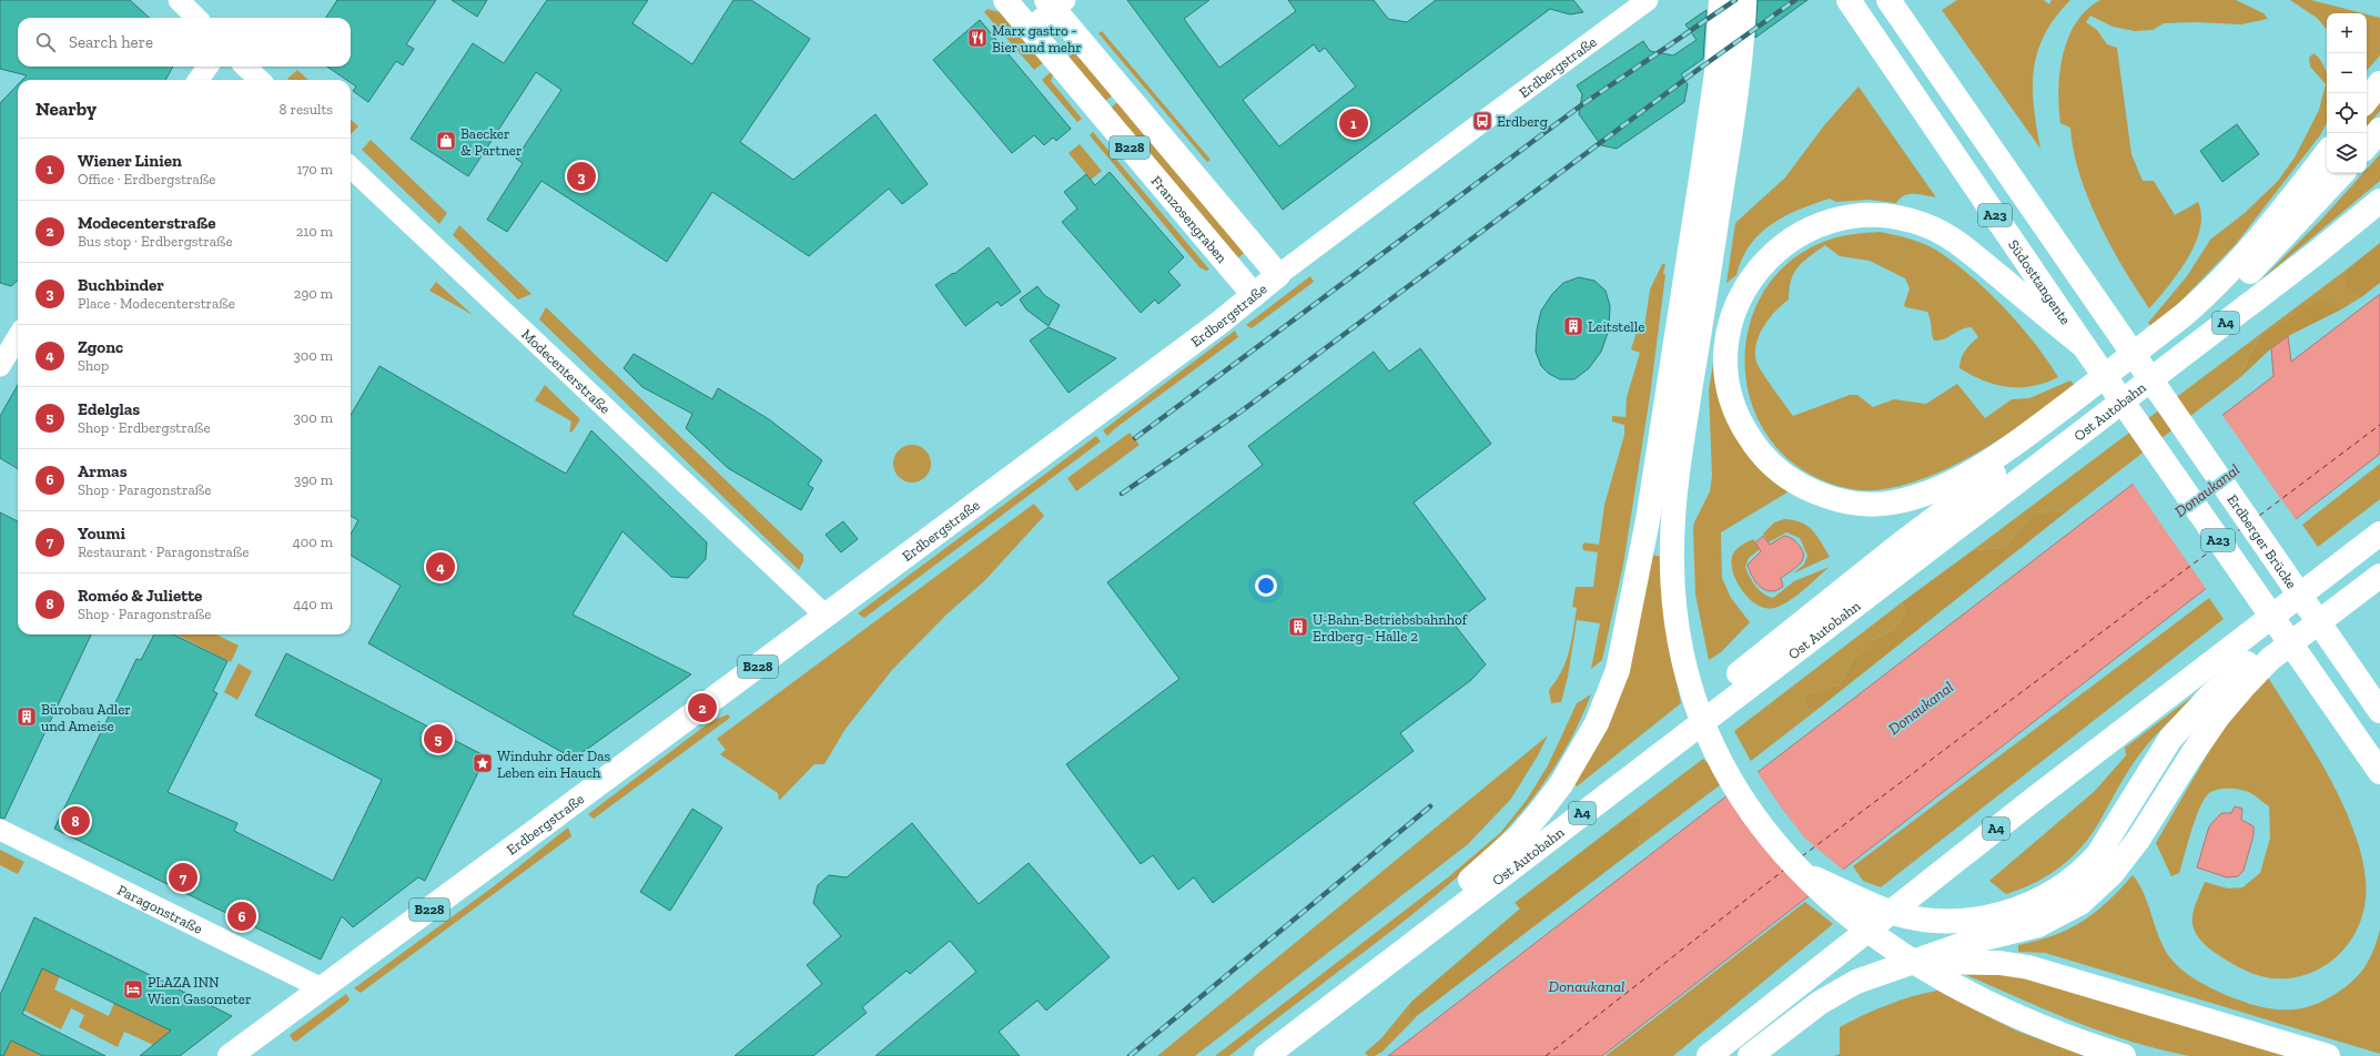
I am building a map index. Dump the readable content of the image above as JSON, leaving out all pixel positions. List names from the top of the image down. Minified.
{"streets":{"main road":["Erdbergstraße","B228","A23","Franzosengraben","Südosttangente","A4","Ost Autobahn","Erdberger Brücke"],"street":["Modecenterstraße","Paragonstraße"]},"crossings":[["Erdbergstraße","B228"],["Erdbergstraße","Franzosengraben"],["Erdbergstraße","Modecenterstraße"],["Erdbergstraße","Paragonstraße"],["A23","Südosttangente"],["A23","Erdberger Brücke"]],"water":["Donaukanal"],"places":{"restaurant":["Marx gastro - Bier und mehr"],"bus stop":["Erdberg"],"shop":["Baecker & Partner"],"building":["Leitstelle","U-Bahn-Betriebsbahnhof Erdberg - Halle 2","Bürobau Adler und Ameise"],"place":["Winduhr oder Das Leben ein Hauch"],"hotel":["PLAZA INN Wien Gasometer"]},"page":{"map_buttons":["+","−"],"search":"Search here","heading":["Nearby","8 results"],"pins":["1","3","4","2","5","8","7","6"],"list":[{"mark":"1","name":"Wiener Linien","note":"Office · Erdbergstraße","value":"170 m"},{"mark":"2","name":"Modecenterstraße","note":"Bus stop · Erdbergstraße","value":"210 m"},{"mark":"3","name":"Buchbinder","note":"Place · Modecenterstraße","value":"290 m"},{"mark":"4","name":"Zgonc","note":"Shop","value":"300 m"},{"mark":"5","name":"Edelglas","note":"Shop · Erdbergstraße","value":"300 m"},{"mark":"6","name":"Armas","note":"Shop · Paragonstraße","value":"390 m"},{"mark":"7","name":"Youmi","note":"Restaurant · Paragonstraße","value":"400 m"},{"mark":"8","name":"Roméo & Juliette","note":"Shop · Paragonstraße","value":"440 m"}]}}
